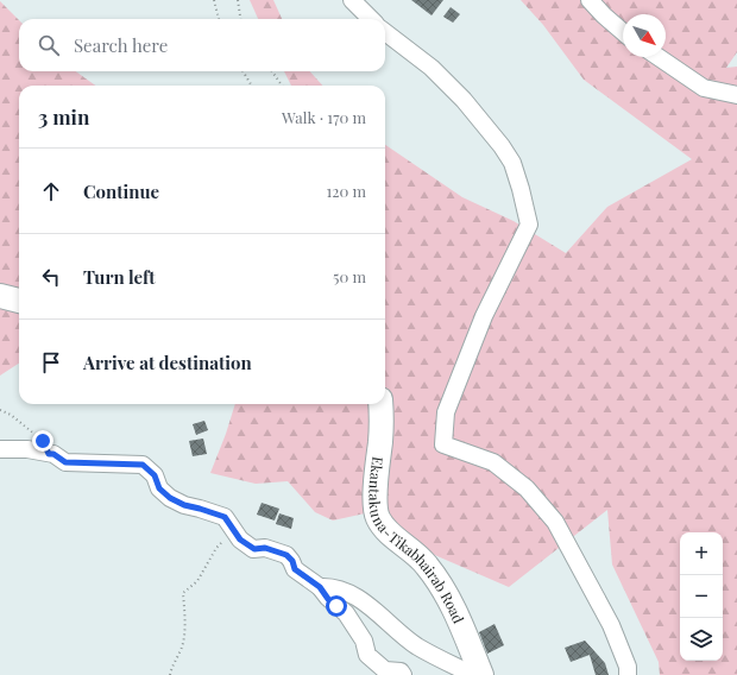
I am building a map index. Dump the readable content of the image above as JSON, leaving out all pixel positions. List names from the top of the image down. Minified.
{"streets":{"main road":["Ekantakuna-Tikabhairab Road"]},"north":"bottom right","page":{"search":"Search here","heading":["3 min","Walk · 170 m"],"list":[["Continue","120 m"],["Turn left","50 m"],"Arrive at destination"],"map_buttons":["+","−"]}}
